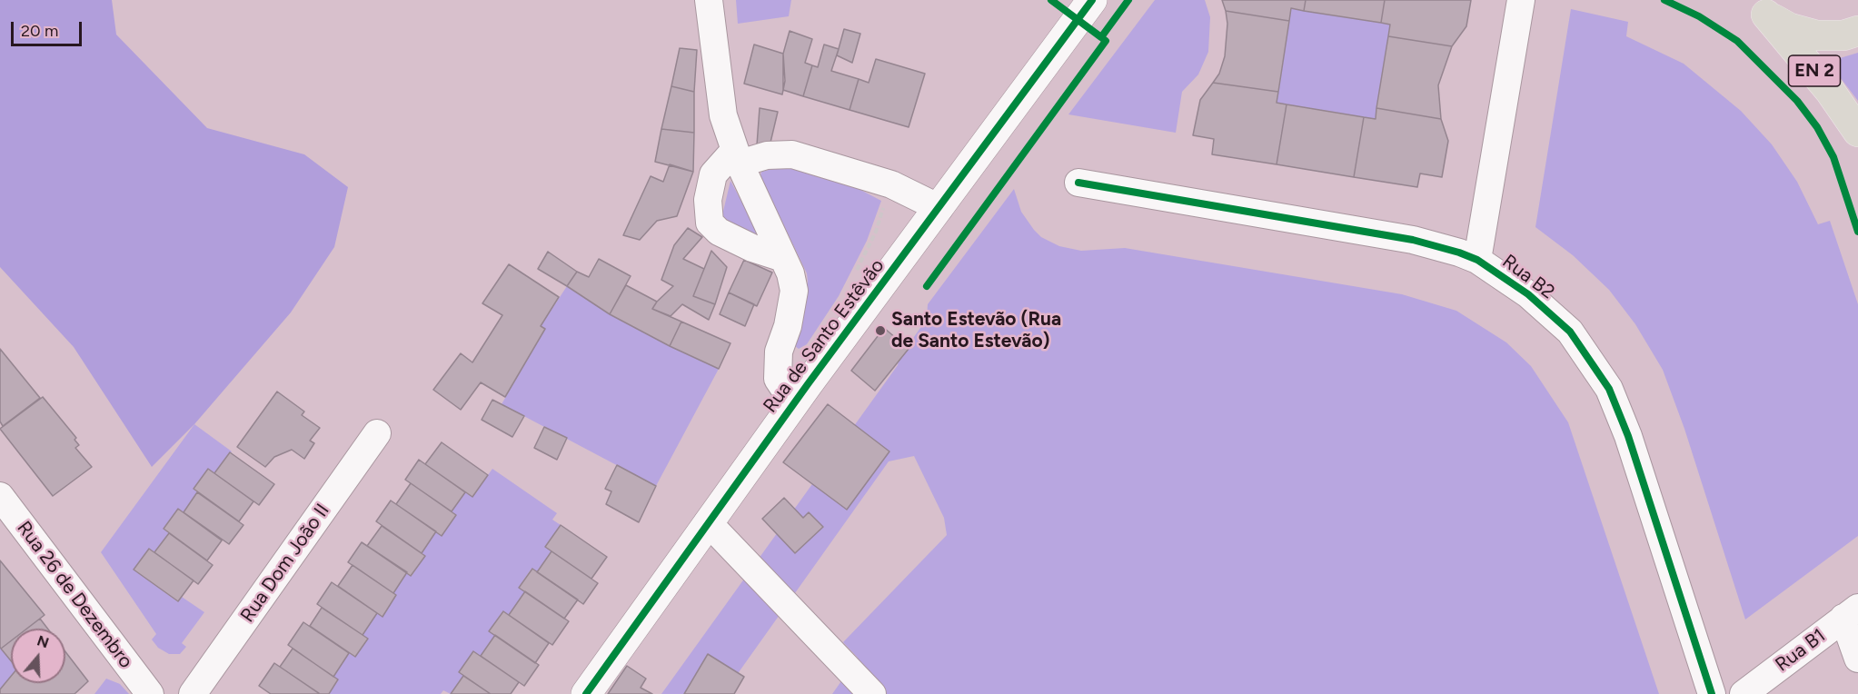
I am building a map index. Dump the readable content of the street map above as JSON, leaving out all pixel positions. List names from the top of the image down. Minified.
{"streets":{"main road":["EN 2"],"street":["Rua B2","Rua de Santo Estêvão","Rua Dom João II","Rua 26 de Dezembro","Rua B1"]},"places":["Santo Estevão (Rua de Santo Estevão)"],"scale_bar":"20 m","north":"top"}
